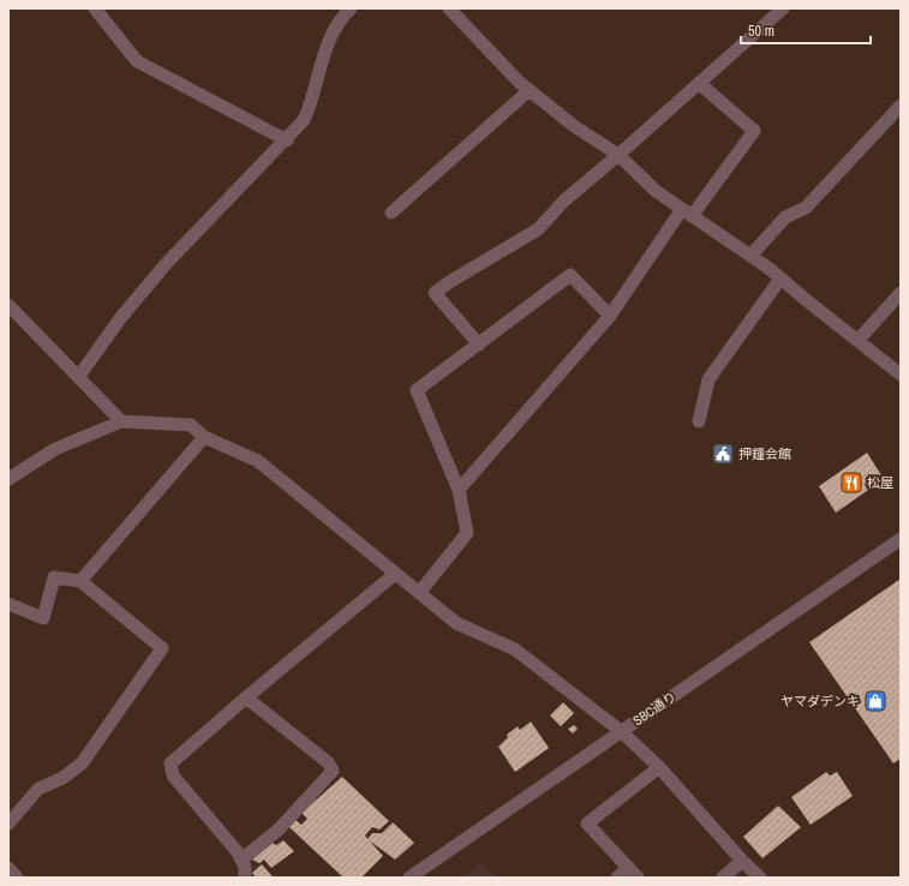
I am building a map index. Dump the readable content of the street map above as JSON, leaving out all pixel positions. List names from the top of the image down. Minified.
{"streets":{"street":["SBC通り"]},"places":{"public building":["押鐘会館"],"restaurant":["松屋"],"shop":["ヤマダデンキ"]},"scale_bar":"50 m"}
